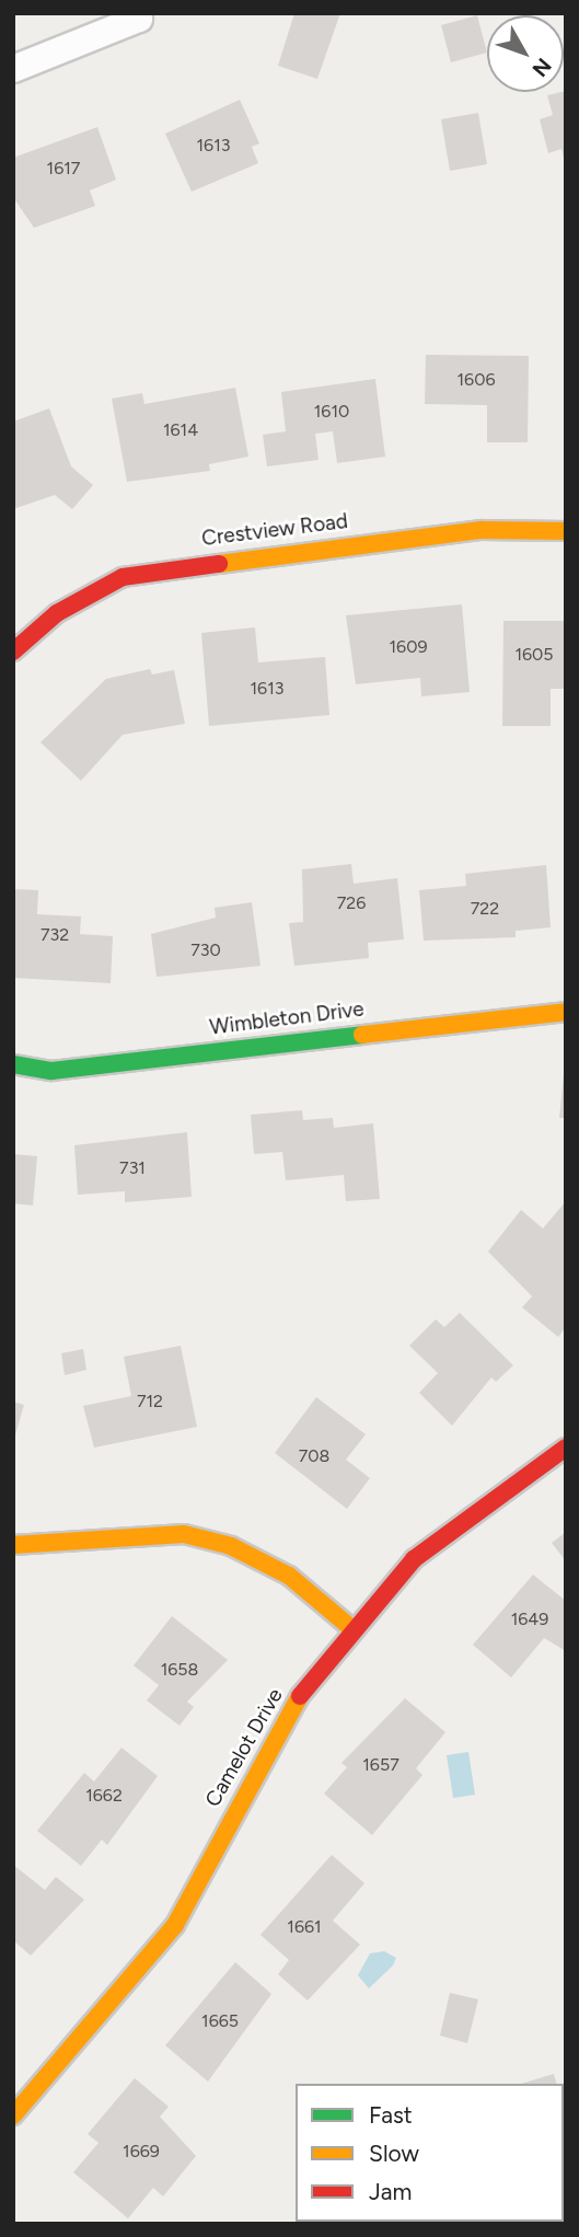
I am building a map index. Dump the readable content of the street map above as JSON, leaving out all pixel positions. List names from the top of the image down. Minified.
{"streets":{"street":["Crestview Road","Wimbleton Drive","Camelot Drive"]},"house_numbers":["1613","1617","1606","1610","1614","1609","1605","1613","726","722","732","730","731","712","708","1649","1658","1657","1662","1661","1665","1669"],"legend":["Fast","Slow","Jam"],"north":"bottom right"}
